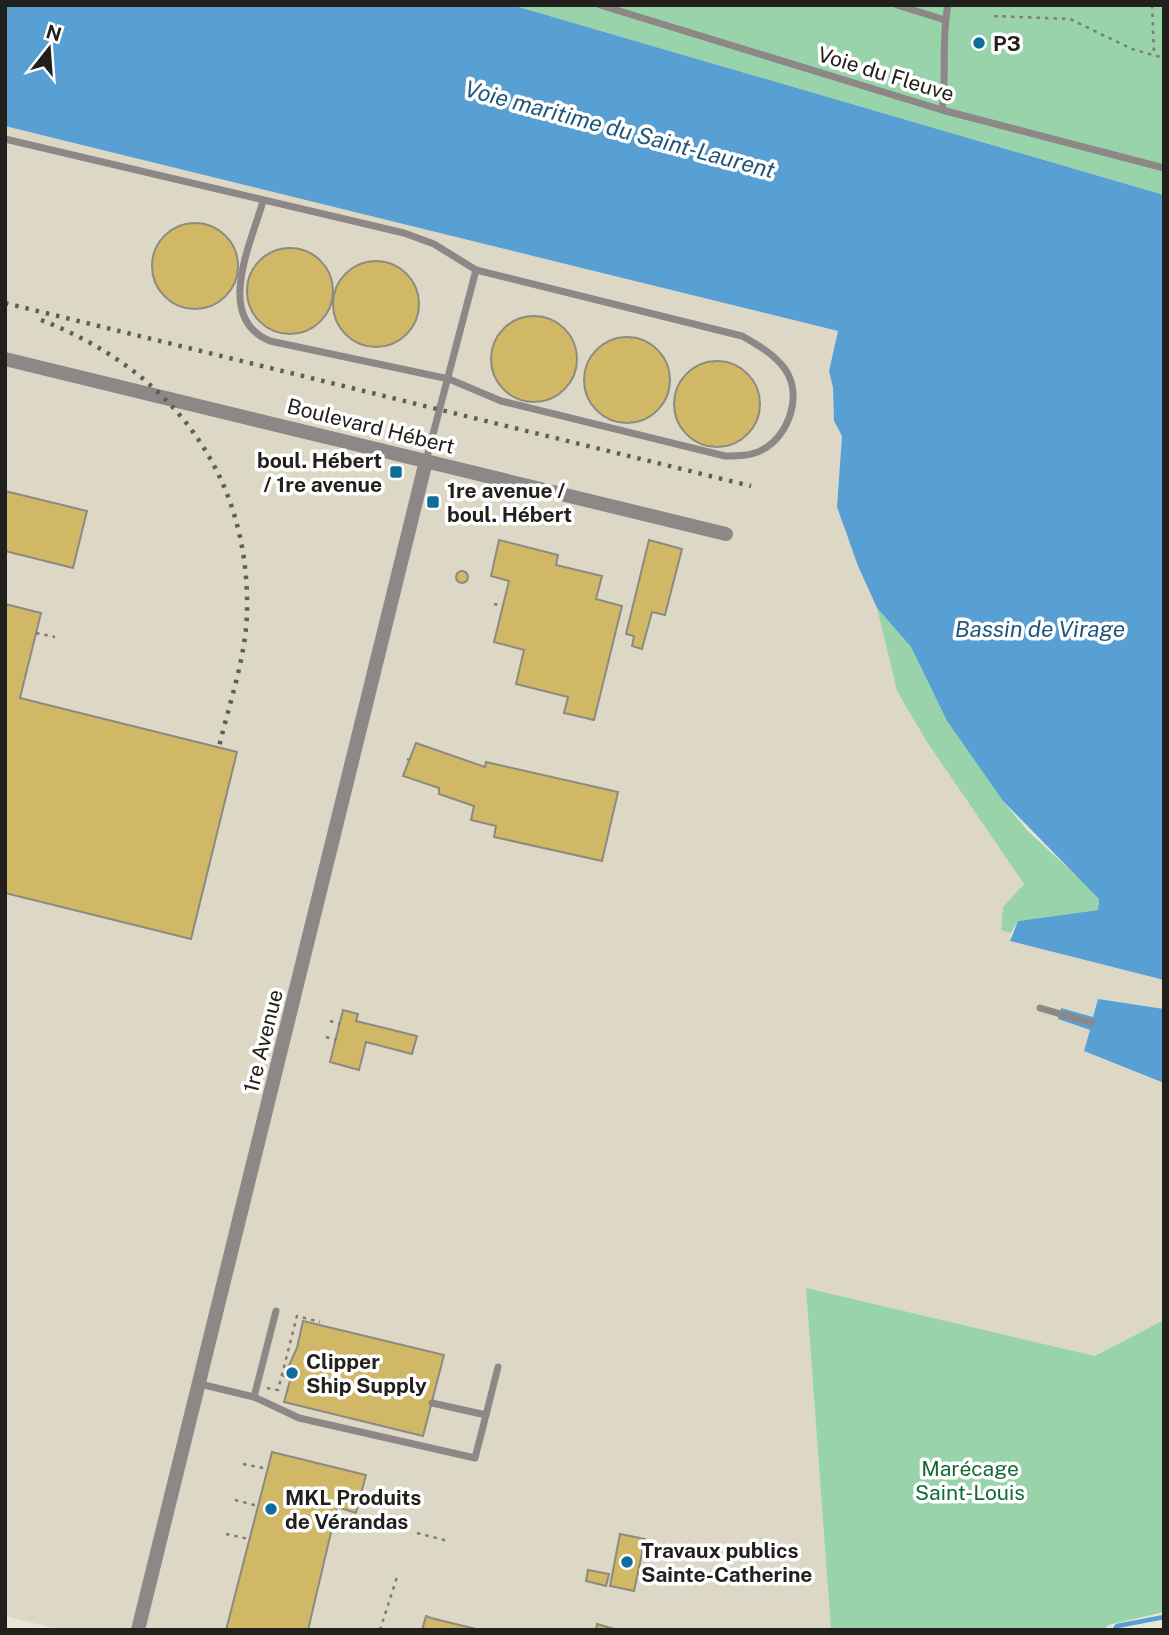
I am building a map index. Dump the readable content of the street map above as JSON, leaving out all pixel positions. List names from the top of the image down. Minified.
{"streets":{"street":["Boulevard Hébert","1re Avenue"],"lane":["Voie du Fleuve"]},"crossings":[["Boulevard Hébert","1re Avenue"]],"water":["Voie maritime du Saint-Laurent","Bassin de Virage"],"parks":["Marécage Saint-Louis"],"places":{"other":["P3","Clipper Ship Supply","MKL Produits de Vérandas","Travaux publics Sainte-Catherine"],"transit":["boul. Hébert / 1re avenue","1re avenue / boul. Hébert"]},"north":"top"}
